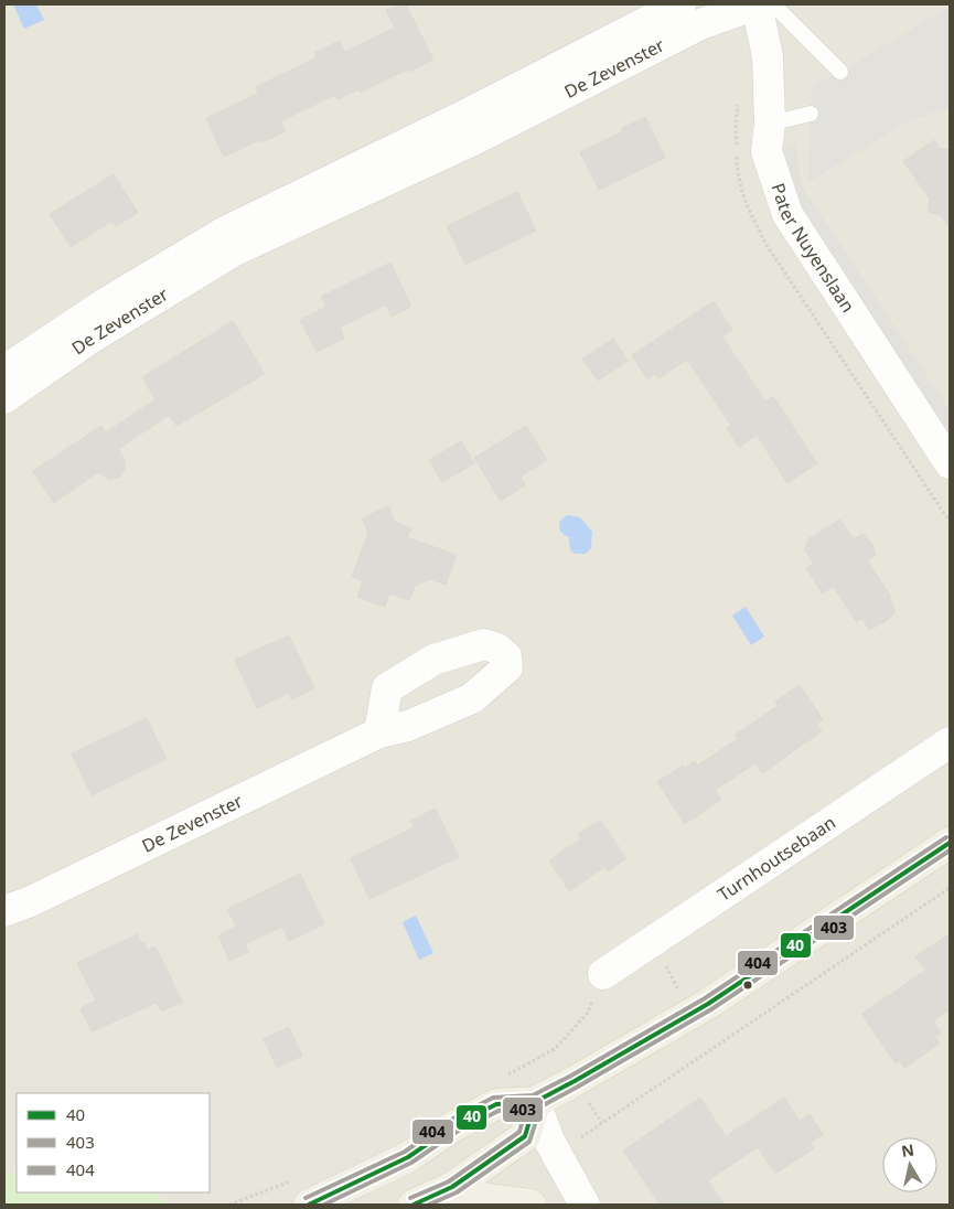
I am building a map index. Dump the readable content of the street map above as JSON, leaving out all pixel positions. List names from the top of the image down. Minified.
{"streets":{"street":["De Zevenster","Pater Nuyenslaan","Turnhoutsebaan"]},"crossings":[["De Zevenster","Pater Nuyenslaan"]],"lines":["transit line 404","transit line 40","transit line 403"],"legend":["40","403","404"],"north":"top"}
